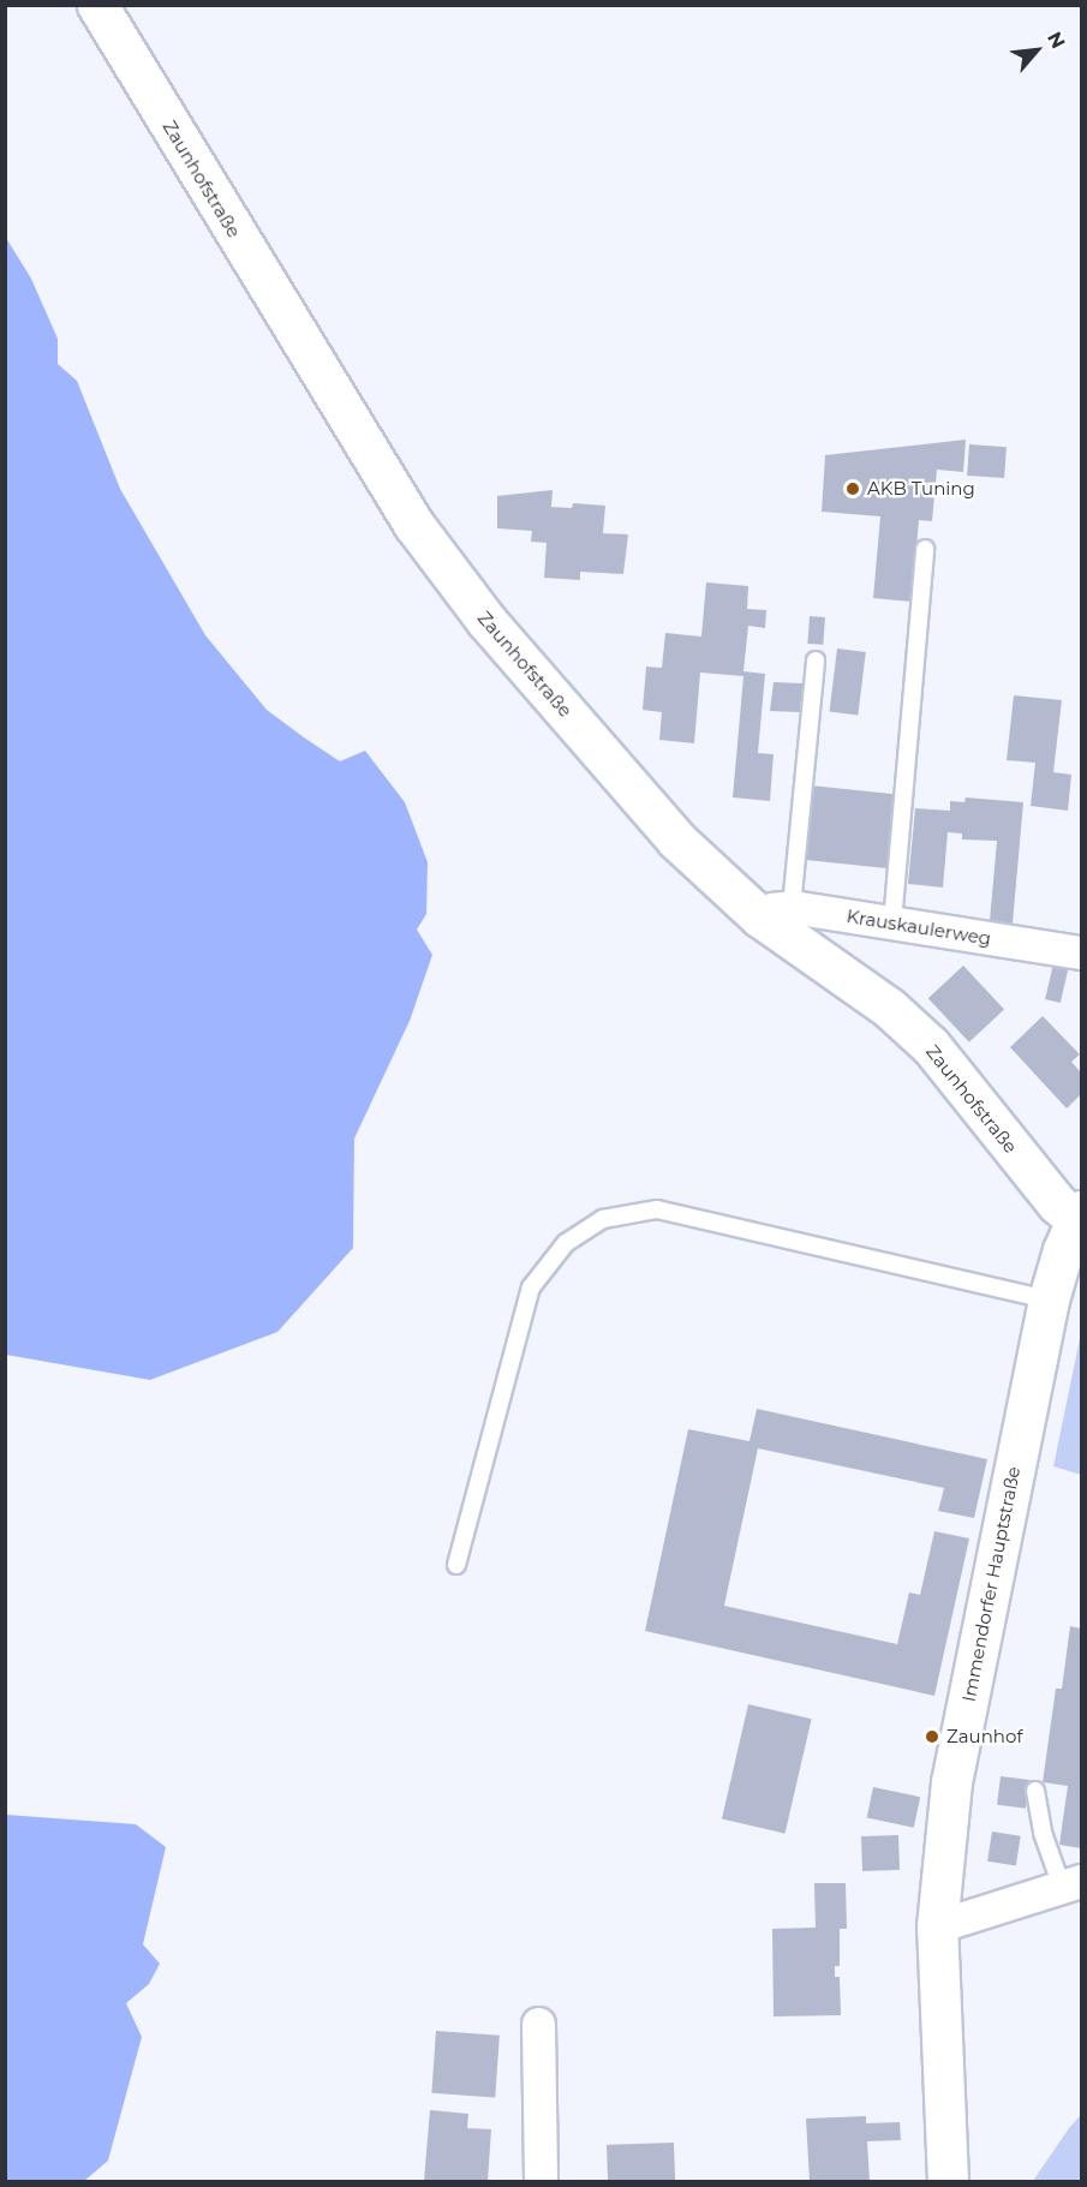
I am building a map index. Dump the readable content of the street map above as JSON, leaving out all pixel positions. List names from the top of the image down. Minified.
{"streets":{"street":["Zaunhofstraße","Krauskaulerweg","Immendorfer Hauptstraße"]},"crossings":[["Zaunhofstraße","Krauskaulerweg"],["Zaunhofstraße","Immendorfer Hauptstraße"]],"places":["AKB Tuning","Zaunhof"],"north":"top right"}
